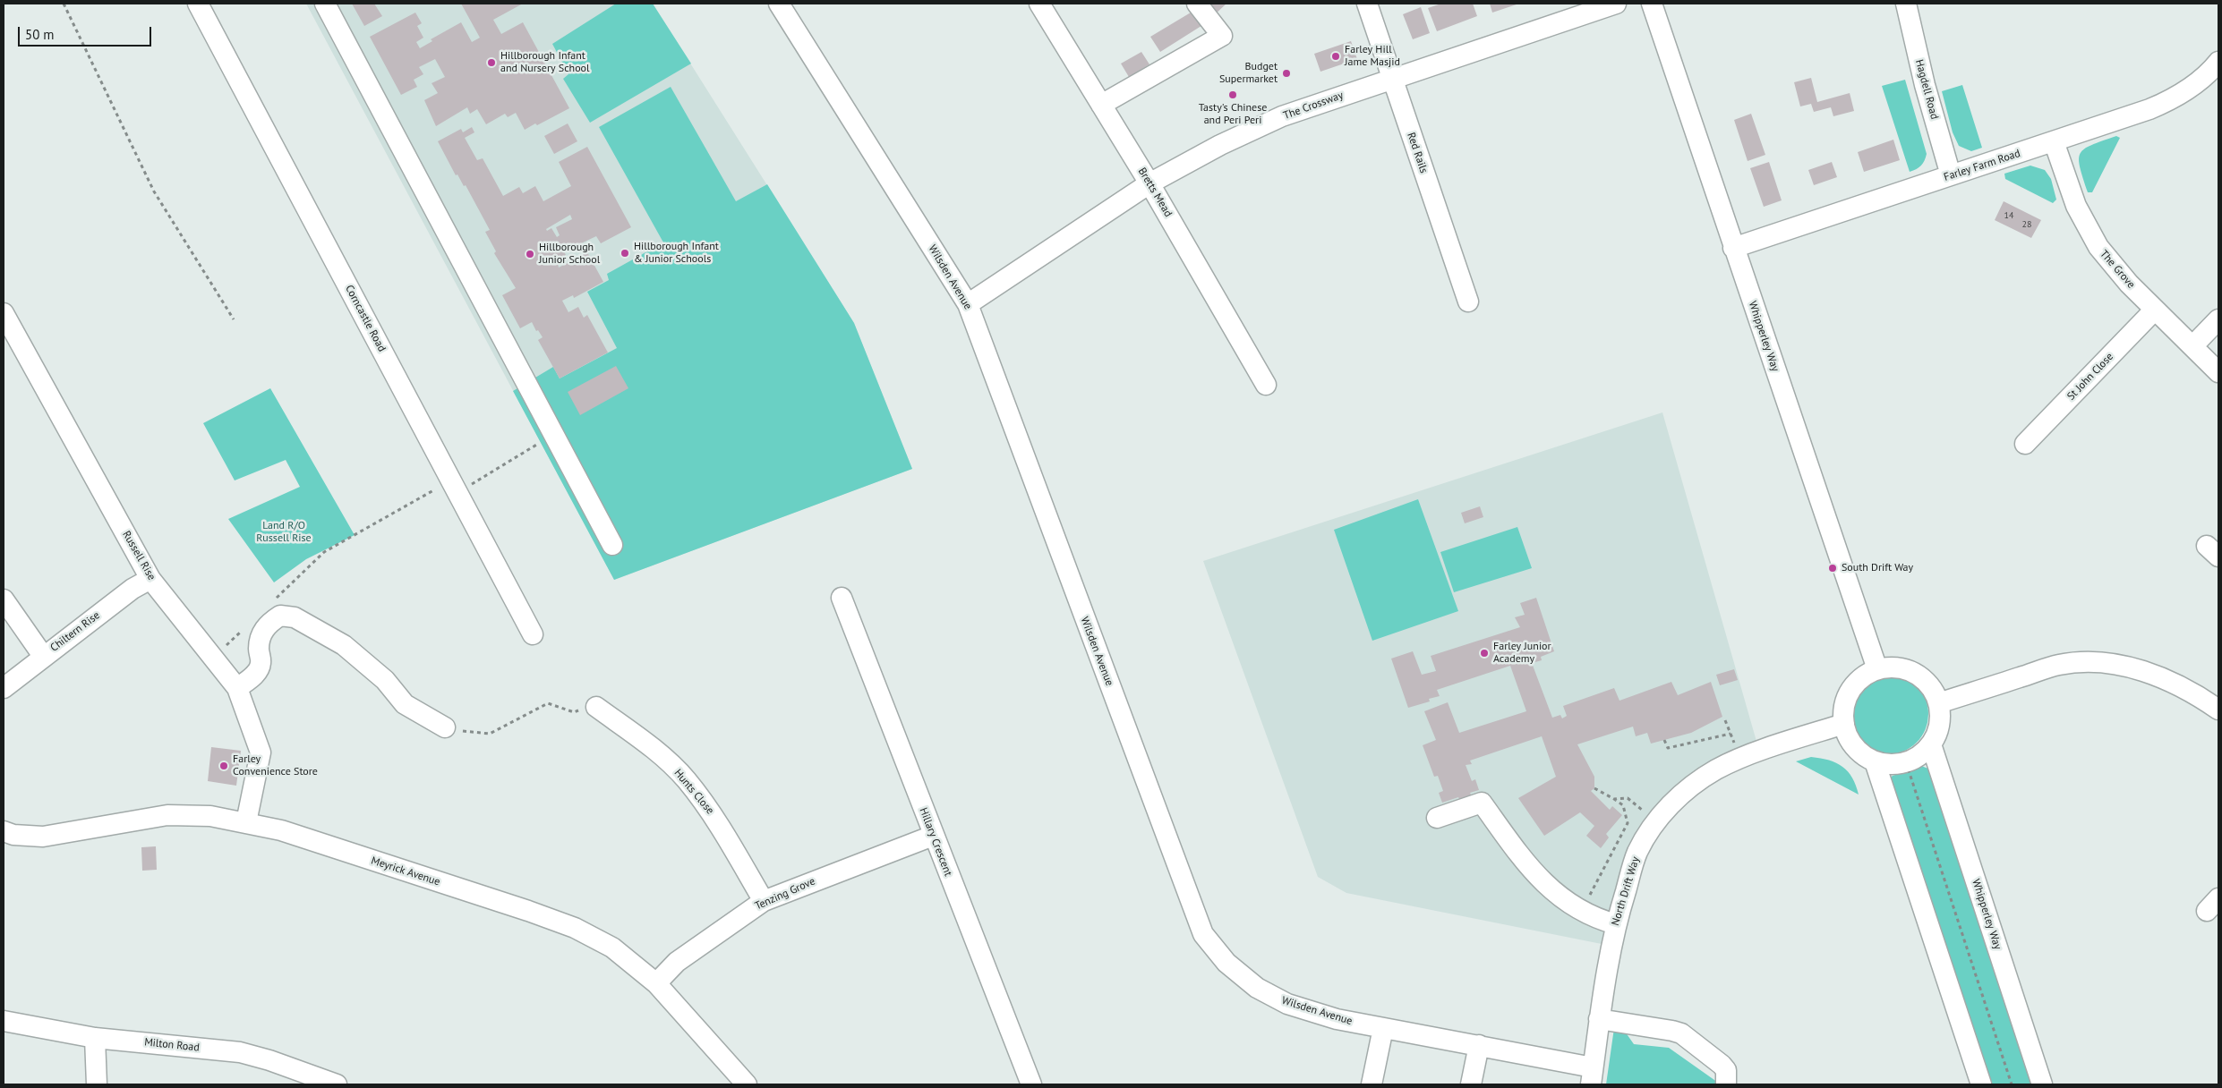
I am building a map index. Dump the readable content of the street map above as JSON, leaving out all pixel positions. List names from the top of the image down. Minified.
{"streets":{"street":["Hagdell Road","The Crossway","Red Rails","Farley Farm Road","Bretts Mead","The Grove","Wilsden Avenue","Corncastle Road","Whipperley Way","St John Close","Russell Rise","Chiltern Rise","Hunts Close","Hillary Crescent","Meyrick Avenue","North Drift Way","Tenzing Grove","Milton Road"]},"crossings":[["Hagdell Road","Farley Farm Road"],["The Crossway","Red Rails"],["The Crossway","Bretts Mead"],["The Crossway","Wilsden Avenue"],["Farley Farm Road","The Grove"],["Farley Farm Road","Whipperley Way"],["The Grove","St John Close"],["Wilsden Avenue","North Drift Way"],["Whipperley Way","North Drift Way"],["Russell Rise","Chiltern Rise"],["Russell Rise","Meyrick Avenue"],["Hunts Close","Tenzing Grove"],["Hillary Crescent","Tenzing Grove"],["Meyrick Avenue","Tenzing Grove"]],"parks":["Land R/O Russell Rise"],"places":["Farley Hill Jame Masjid","Hillborough Infant and Nursery School","Budget Supermarket","Tasty's Chinese and Peri Peri","Hillborough Infant & Junior Schools","Hillborough Junior School","South Drift Way","Farley Junior Academy","Farley Convenience Store"],"house_numbers":["14","28"],"scale_bar":"50 m"}
